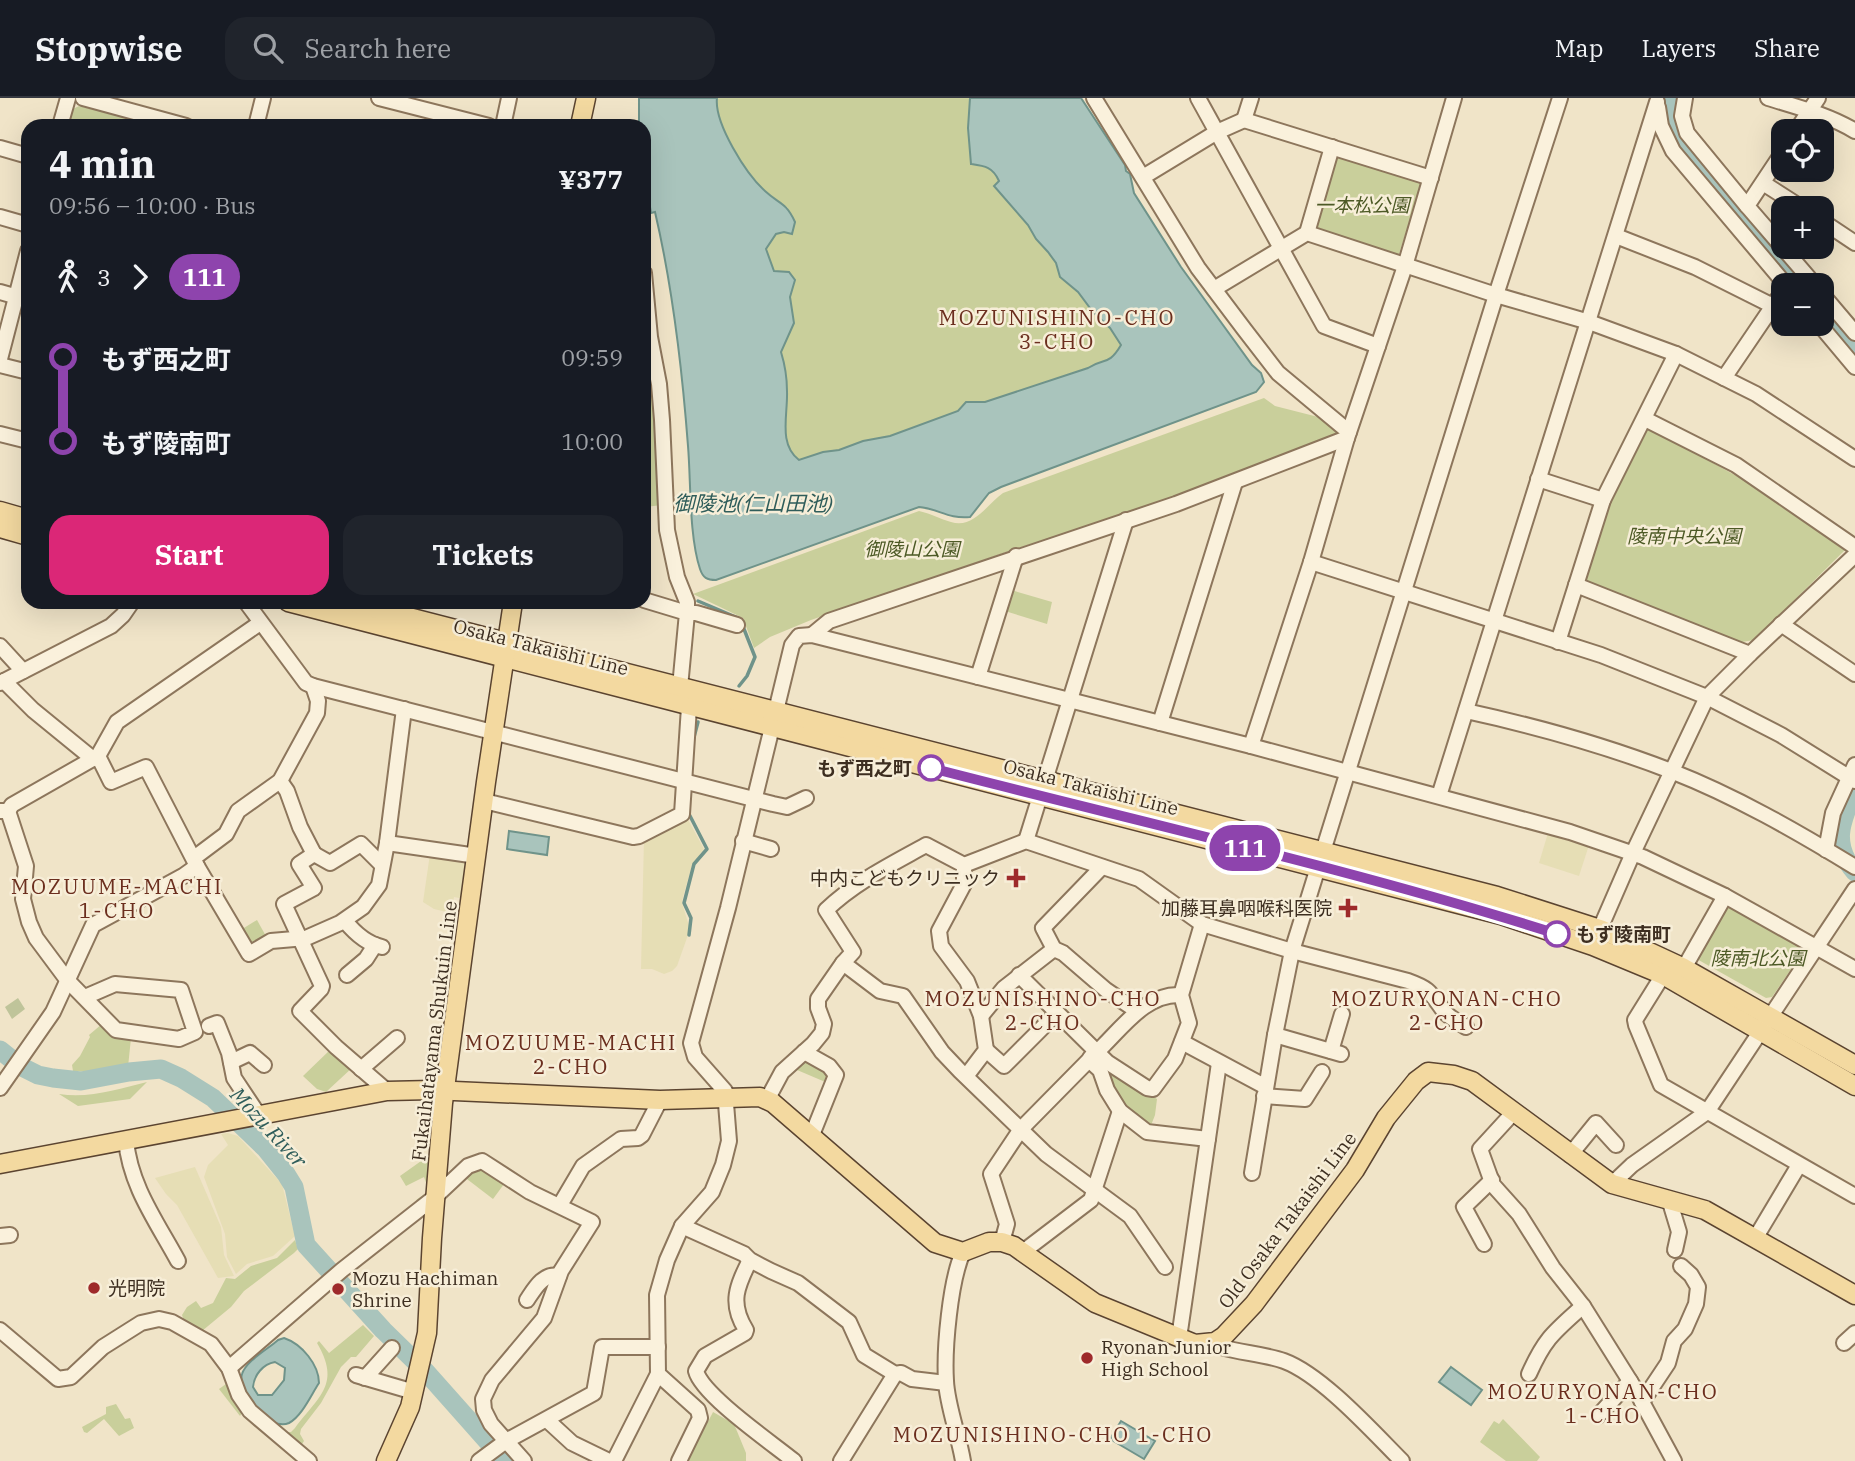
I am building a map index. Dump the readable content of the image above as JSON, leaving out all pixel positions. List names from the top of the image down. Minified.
{"streets":{"main road":["Osaka Takaishi Line","Fukaihatayama Shukuin Line","Old Osaka Takaishi Line"]},"crossings":[["Osaka Takaishi Line","Fukaihatayama Shukuin Line"]],"districts":["MOZUNISHINO-CHO 3-CHO","MOZUUME-MACHI 1-CHO","MOZUNISHINO-CHO 2-CHO","MOZURYONAN-CHO 2-CHO","MOZUUME-MACHI 2-CHO","MOZURYONAN-CHO 1-CHO","MOZUNISHINO-CHO 1-CHO"],"water":["御陵池(仁山田池)","Mozu River"],"parks":["一本松公園","陵南中央公園","御陵山公園","陵南北公園"],"places":{"other":["もず西之町","もず陵南町","光明院","Mozu Hachiman Shrine","Ryonan Junior High School"],"health":["中内こどもクリニック","加藤耳鼻咽喉科医院"]},"lines":["bus line 111"],"page":{"header":"Stopwise","search":"Search here","nav":["Map","Layers","Share"],"on_map":"111","map_buttons":["+","−"],"heading":["4 min","09:56 – 10:00 · Bus","¥377"],"legs":["3","111"],"list":[{"name":"もず西之町","value":"09:59"},{"name":"もず陵南町","value":"10:00"}],"buttons":["Start","Tickets"]}}
